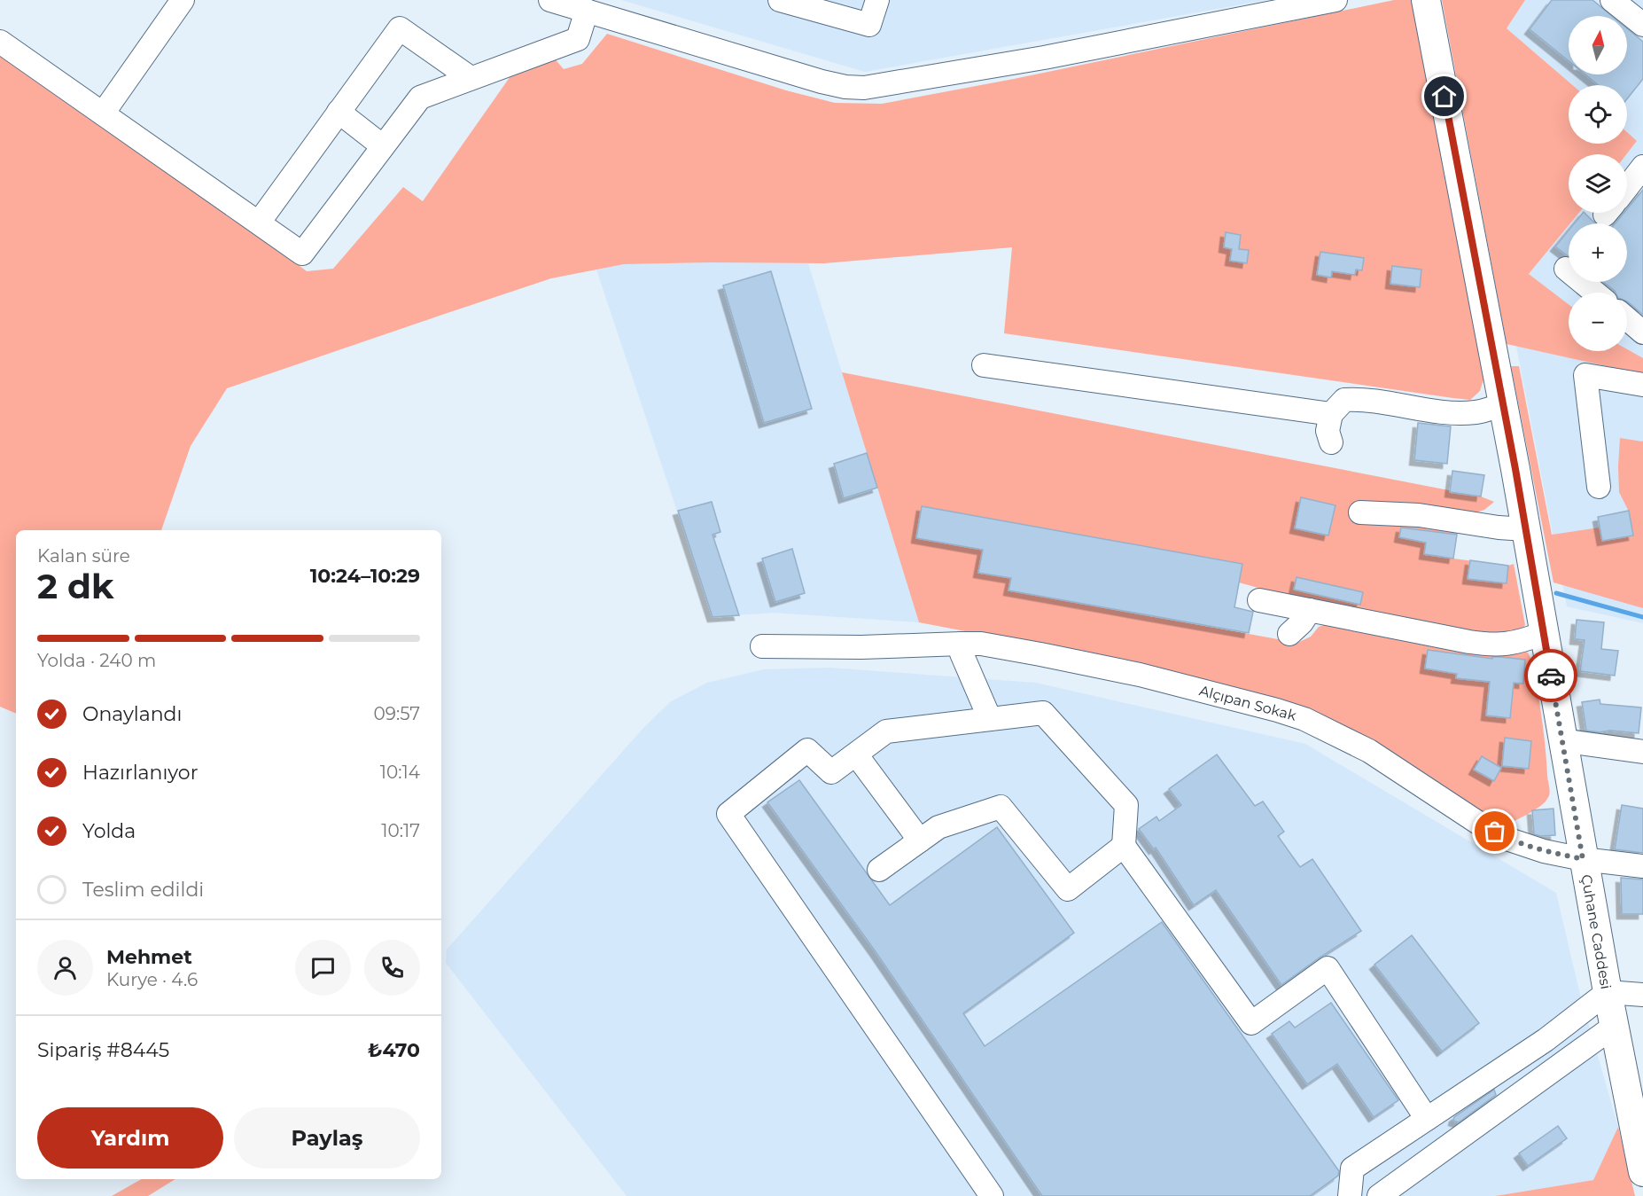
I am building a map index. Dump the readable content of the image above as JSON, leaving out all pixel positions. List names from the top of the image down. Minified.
{"streets":{"main road":["Çuhane Caddesi"],"street":["Alçıpan Sokak"]},"crossings":[["Alçıpan Sokak","Çuhane Caddesi"]],"north":"top","page":{"map_buttons":["+","−"],"heading":["2 dk","Kalan süre","10:24–10:29"],"panel":["Mehmet","Kurye · 4.6","Sipariş #8445","₺470"],"bar":"Yolda · 240 m","list":[["Onaylandı","09:57"],["Hazırlanıyor","10:14"],["Yolda","10:17"],"Teslim edildi"],"buttons":["Yardım","Paylaş"]}}
